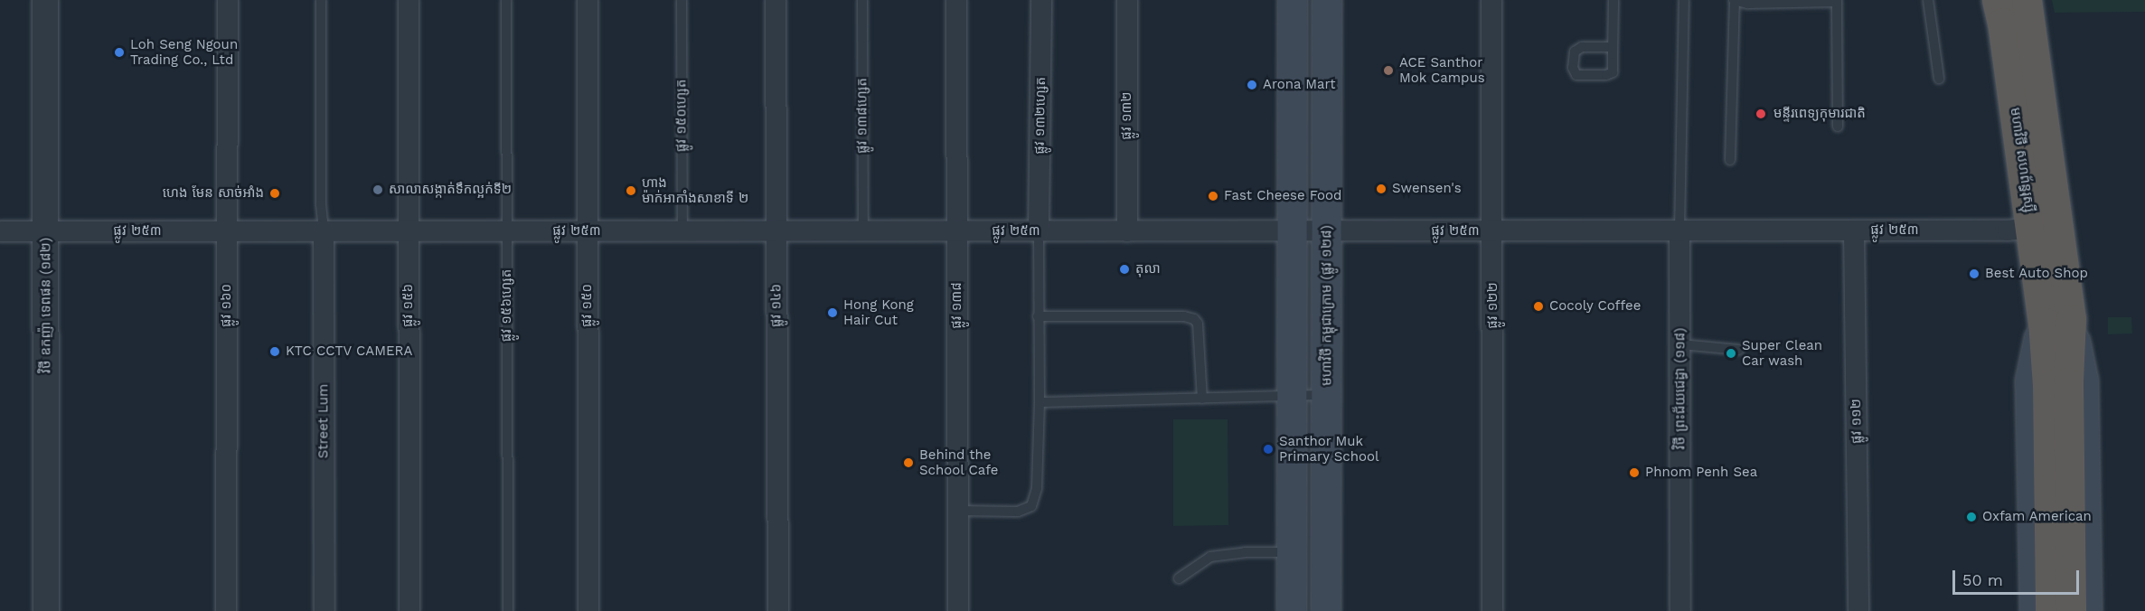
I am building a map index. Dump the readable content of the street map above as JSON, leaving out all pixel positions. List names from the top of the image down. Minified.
{"streets":{"highway":["មហាវិថី សហព័ន្ធរុស្ស៊ី"],"main road":["មហាវិថី កម្ពុជាក្រោម (ផ្លូវ ១២៨)"],"street":["ផ្លូវ ១៣២ហ្សេត","ផ្លូវ ១៣២","ផ្លូវ ២៥៣","វិថី ឧកញ៉ា ទេពផន (១៨២)","ផ្លូវ ១៦០","ផ្លូវ ១៥៦","ផ្លូវ ១៥០","ផ្លូវ ១៤៦","ផ្លូវ ១៣៨","ផ្លូវ ១២២","វិថី ព្រះជ័យជេដ្ធា (១១៨)","Street Lum","ផ្លូវ ១១២"],"lane":["ផ្លូវ ១៥០ហ្សេត","ផ្លូវ ១៣៨ហ្សេត","ផ្លូវ ១៥៦ហ្សេត"]},"crossings":[["ផ្លូវ ១៥០ហ្សេត","ផ្លូវ ២៥៣"],["ផ្លូវ ១៣៨ហ្សេត","ផ្លូវ ២៥៣"],["ផ្លូវ ១៣២ហ្សេត","ផ្លូវ ២៥៣"],["ផ្លូវ ១៣២","ផ្លូវ ២៥៣"],["មហាវិថី សហព័ន្ធរុស្ស៊ី","ផ្លូវ ២៥៣"],["ផ្លូវ ២៥៣","វិថី ឧកញ៉ា ទេពផន (១៨២)"],["ផ្លូវ ២៥៣","ផ្លូវ ១៦០"],["ផ្លូវ ២៥៣","ផ្លូវ ១៥៦"],["ផ្លូវ ២៥៣","ផ្លូវ ១៥៦ហ្សេត"],["ផ្លូវ ២៥៣","ផ្លូវ ១៥០"],["ផ្លូវ ២៥៣","ផ្លូវ ១៤៦"],["ផ្លូវ ២៥៣","ផ្លូវ ១៣៨"],["ផ្លូវ ២៥៣","មហាវិថី កម្ពុជាក្រោម (ផ្លូវ ១២៨)"],["ផ្លូវ ២៥៣","ផ្លូវ ១២២"],["ផ្លូវ ២៥៣","វិថី ព្រះជ័យជេដ្ធា (១១៨)"],["ផ្លូវ ២៥៣","Street Lum"],["ផ្លូវ ២៥៣","ផ្លូវ ១១២"]],"places":["Loh Seng Ngoun Trading Co., Ltd","ACE Santhor Mok Campus","Arona Mart","មន្ទីរពេទ្យកុមារជាតិ","Swensen's","សាលាសង្កាត់ទឹកល្អក់ទី២","ហាង ម៉ាក់អាកាំងសាខាទី ២","ហេង មែន សាច់អាំង","Fast Cheese Food","តុលា","Best Auto Shop","Cocoly Coffee","Hong Kong Hair Cut","KTC CCTV CAMERA","Super Clean Car wash","Santhor Muk Primary School","Behind the School Cafe","Phnom Penh Sea","Oxfam American"],"scale_bar":"50 m"}
